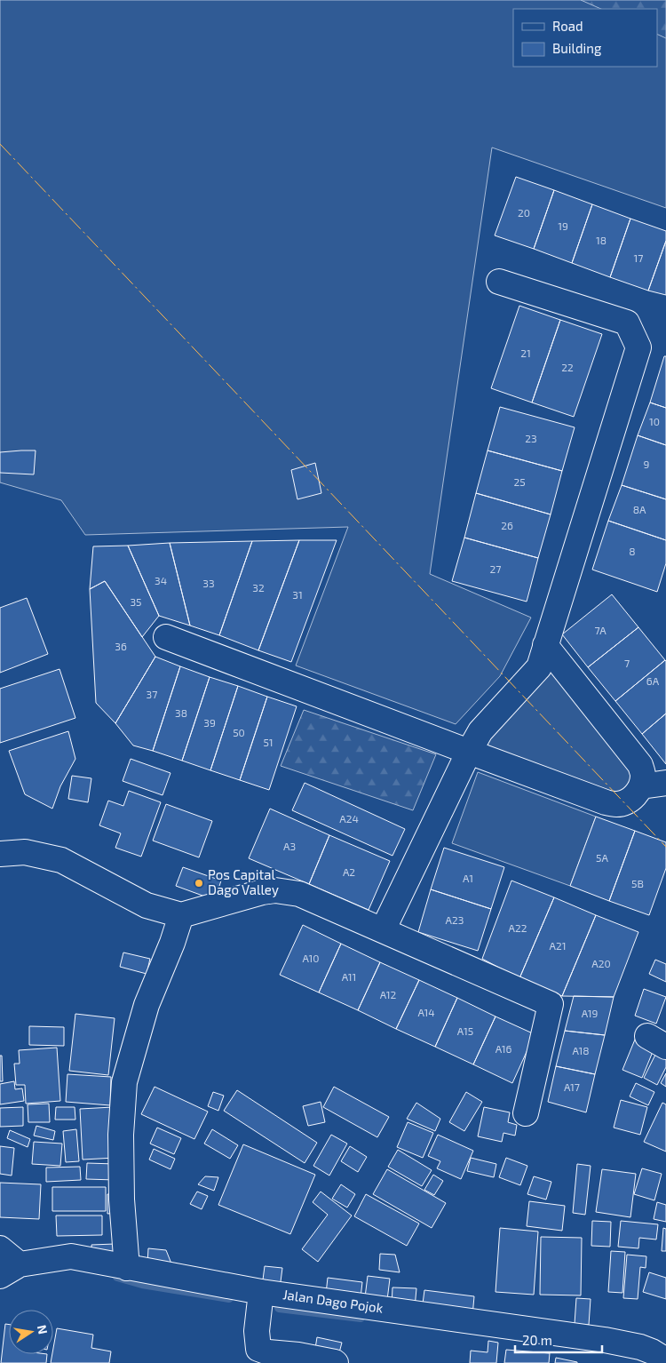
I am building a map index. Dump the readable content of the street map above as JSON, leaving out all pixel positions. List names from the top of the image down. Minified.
{"streets":{"street":["Jalan Dago Pojok"]},"places":["Pos Capital Dago Valley"],"house_numbers":["20","19","18","17","21","22","10","23","9","25","8A","26","8","27","34","33","32","31","35","7A","36","7","6A","37","38","39","50","51","A24","A3","5A","A2","A1","5B","A23","A22","A21","A10","A20","A11","A12","A14","A19","A15","A16","A18","A17"],"legend":["Road","Building"],"scale_bar":"20 m","north":"right"}
